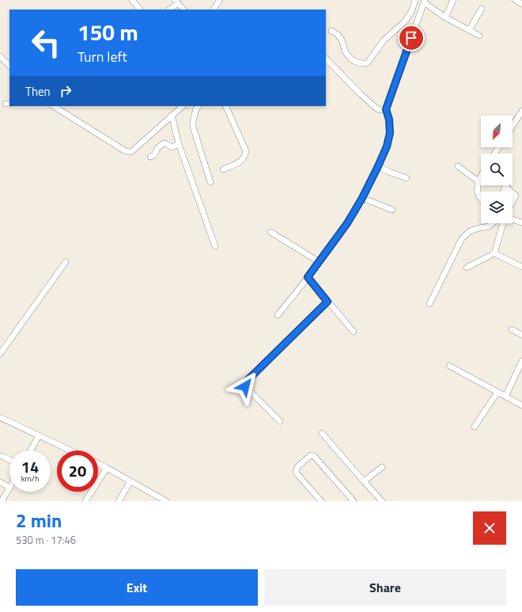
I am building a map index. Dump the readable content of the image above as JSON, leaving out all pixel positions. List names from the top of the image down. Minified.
{"north":"bottom left","page":{"turn":["150 m","Turn left"],"then":"Then","speed":"14 km/h","limit":"20","heading":["2 min","530 m · 17:46"],"buttons":["Exit","Share"]}}
